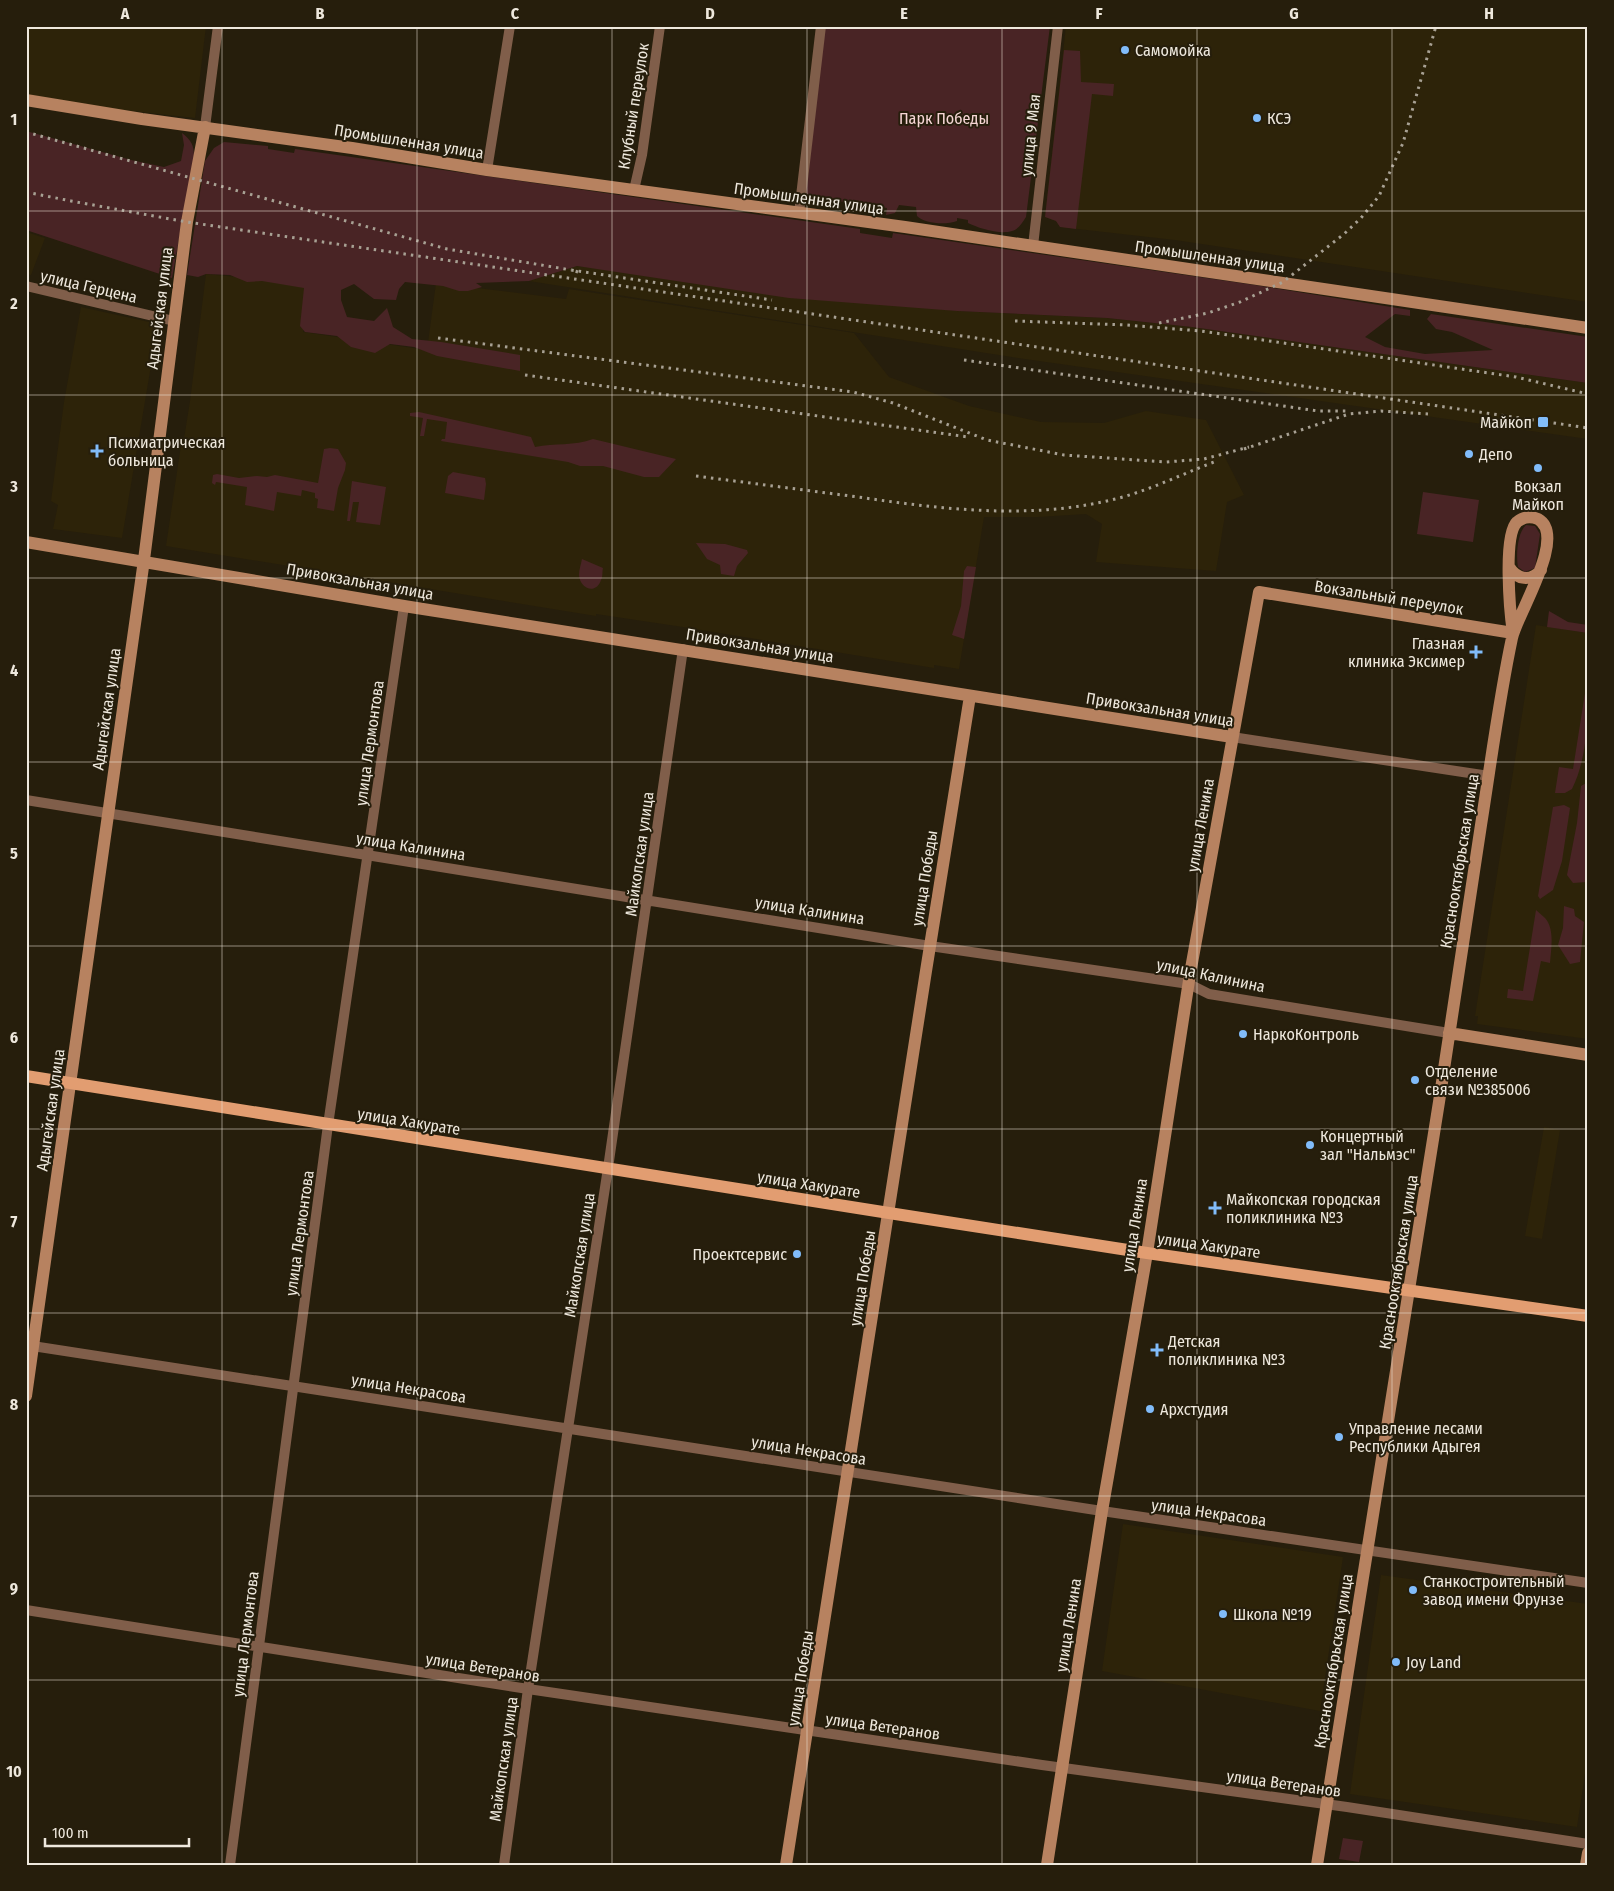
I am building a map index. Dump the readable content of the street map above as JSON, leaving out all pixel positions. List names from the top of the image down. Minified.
{"streets":{"main road":["улица Хакурате"],"street":["Клубный переулок","улица 9 Мая","Промышленная улица","улица Герцена","Адыгейская улица","Привокзальная улица","Вокзальный переулок","улица Лермонтова","улица Ленина","улица Калинина","Майкопская улица","Краснооктябрьская улица","улица Победы","улица Некрасова","улица Ветеранов"]},"crossings":[["Клубный переулок","Промышленная улица"],["улица 9 Мая","Промышленная улица"],["Промышленная улица","Адыгейская улица"],["улица Герцена","Адыгейская улица"],["Адыгейская улица","Привокзальная улица"],["Адыгейская улица","улица Калинина"],["Адыгейская улица","улица Хакурате"],["Адыгейская улица","улица Некрасова"],["Привокзальная улица","улица Лермонтова"],["Привокзальная улица","улица Ленина"],["Привокзальная улица","Майкопская улица"],["Привокзальная улица","Краснооктябрьская улица"],["Привокзальная улица","улица Победы"],["Вокзальный переулок","улица Ленина"],["Вокзальный переулок","Краснооктябрьская улица"],["улица Лермонтова","улица Калинина"],["улица Лермонтова","улица Хакурате"],["улица Лермонтова","улица Некрасова"],["улица Лермонтова","улица Ветеранов"],["улица Ленина","улица Калинина"],["улица Ленина","улица Хакурате"],["улица Ленина","улица Некрасова"],["улица Ленина","улица Ветеранов"],["улица Калинина","Майкопская улица"],["улица Калинина","Краснооктябрьская улица"],["улица Калинина","улица Победы"],["Майкопская улица","улица Хакурате"],["Майкопская улица","улица Некрасова"],["Майкопская улица","улица Ветеранов"],["Краснооктябрьская улица","улица Хакурате"],["Краснооктябрьская улица","улица Некрасова"],["Краснооктябрьская улица","улица Ветеранов"],["улица Победы","улица Хакурате"],["улица Победы","улица Некрасова"],["улица Победы","улица Ветеранов"]],"parks":["Парк Победы"],"places":{"other":["Самомойка","КСЭ","Депо","Вокзал Майкоп","НаркоКонтроль","Отделение связи №385006","Концертный зал \"Нальмэс\"","Проектсервис","Архстудия","Управление лесами Республики Адыгея","Станкостроительный завод имени Фрунзе","Школа №19","Joy Land"],"transit":["Майкоп"],"health":["Психиатрическая больница","Глазная клиника Эксимер","Майкопская городская поликлиника №3","Детская поликлиника №3"]},"scale_bar":"100 m","grid":{"columns":["A","B","C","D","E","F","G","H"],"rows":["1","2","3","4","5","6","7","8","9","10"]}}
